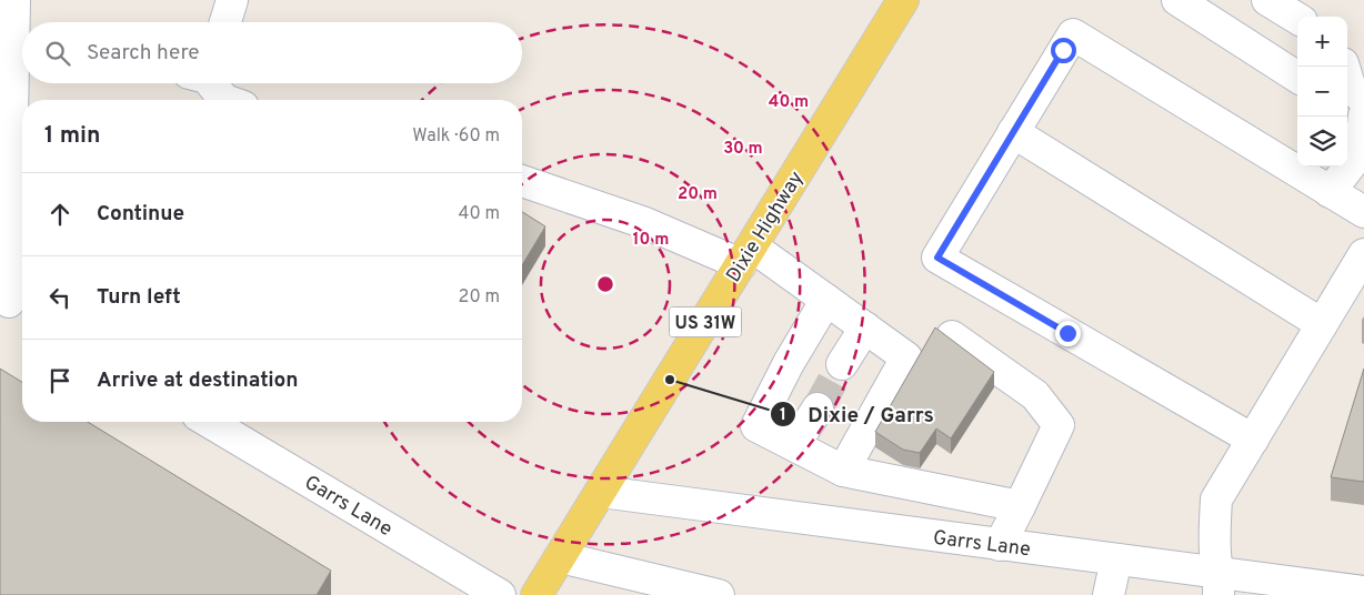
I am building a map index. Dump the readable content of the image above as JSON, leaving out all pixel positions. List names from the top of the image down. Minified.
{"streets":{"main road":["Dixie Highway","US 31W"],"street":["Garrs Lane"]},"crossings":[["Dixie Highway","Garrs Lane"]],"places":["Dixie / Garrs"],"page":{"map_buttons":["+","−"],"search":"Search here","heading":["1 min","Walk · 60 m"],"list":[["Continue","40 m"],["Turn left","20 m"],"Arrive at destination"]},"rings":["40 m","30 m","20 m","10 m"]}
